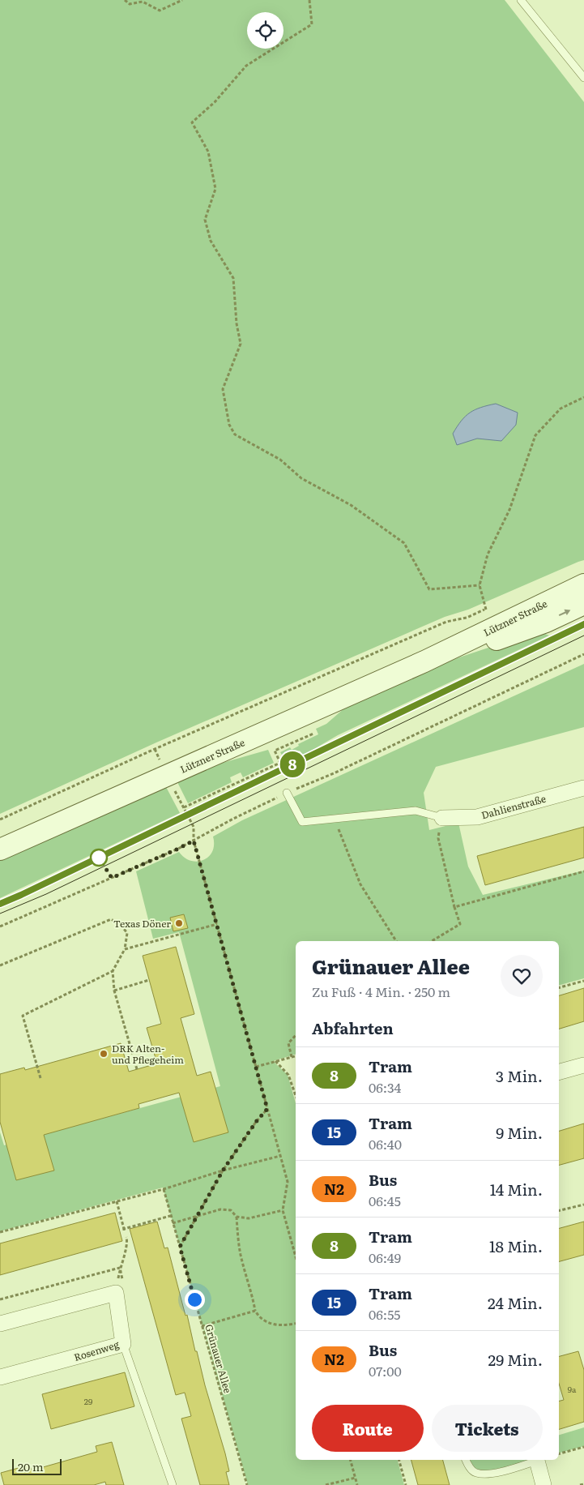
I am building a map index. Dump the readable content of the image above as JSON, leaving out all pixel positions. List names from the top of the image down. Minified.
{"streets":{"main road":["Lützner Straße"],"street":["Dahlienstraße","Rosenweg"],"path":["Grünauer Allee"]},"places":["Texas Döner","DRK Alten- und Pflegeheim"],"lines":["tram line 8"],"house_numbers":["9a","29"],"scale_bar":"20 m","page":{"on_map":"8","heading":[["Grünauer Allee","Zu Fuß · 4 Min. · 250 m"],"Abfahrten"],"list":[{"mark":"8","name":"Tram","note":"06:34","value":"3 Min."},{"mark":"15","name":"Tram","note":"06:40","value":"9 Min."},{"mark":"N2","name":"Bus","note":"06:45","value":"14 Min."},{"mark":"8","name":"Tram","note":"06:49","value":"18 Min."},{"mark":"15","name":"Tram","note":"06:55","value":"24 Min."},{"mark":"N2","name":"Bus","note":"07:00","value":"29 Min."}],"buttons":["Route","Tickets"],"scale":"20 m"}}
